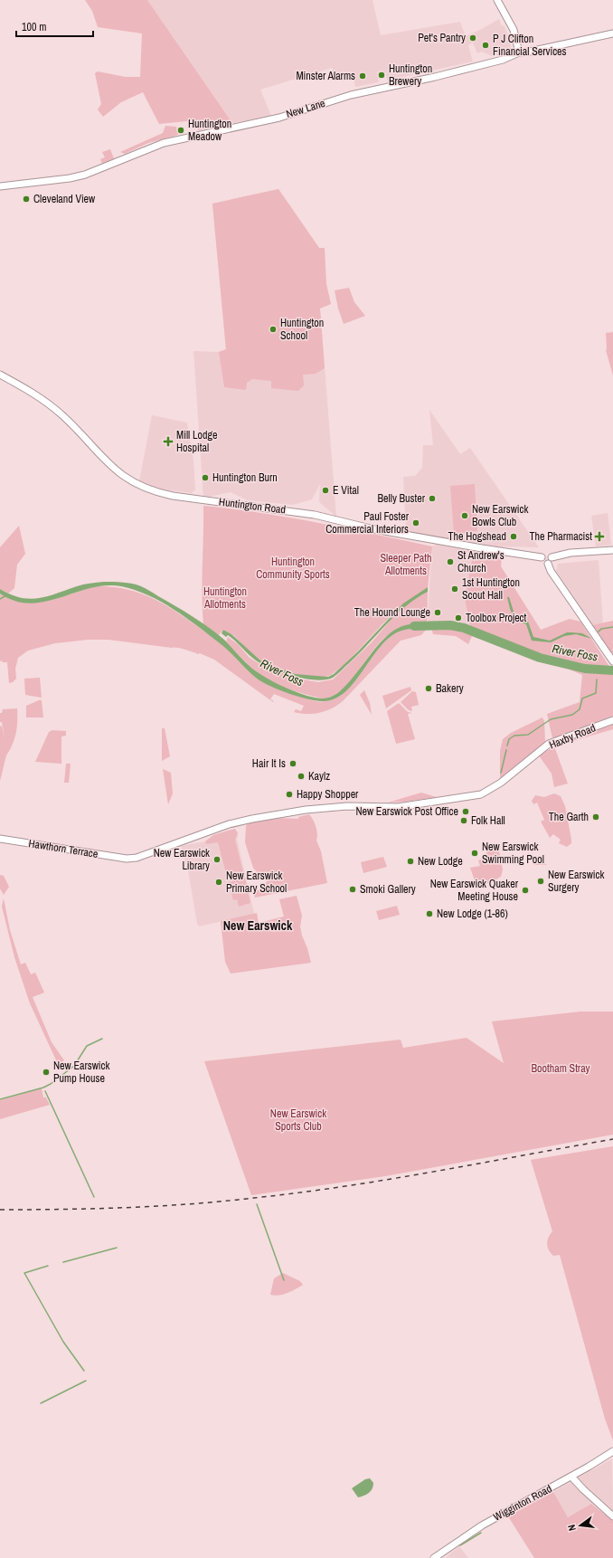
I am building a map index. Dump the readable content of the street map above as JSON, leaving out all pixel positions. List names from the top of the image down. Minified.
{"streets":{"street":["New Lane","Huntington Road","Haxby Road","Hawthorn Terrace","Wigginton Road"]},"crossings":[["Haxby Road","Hawthorn Terrace"]],"districts":["New Earswick"],"water":["River Foss"],"parks":["Sleeper Path Allotments","Huntington Community Sports","Huntington Allotments","Bootham Stray","New Earswick Sports Club"],"places":{"other":["Pet's Pantry","P J Clifton Financial Services","Huntington Brewery","Minster Alarms","Huntington Meadow","Cleveland View","Huntington School","Huntington Burn","E Vital","Belly Buster","New Earswick Bowls Club","Paul Foster Commercial Interiors","The Hogshead","St Andrew's Church","1st Huntington Scout Hall","The Hound Lounge","Toolbox Project","Bakery","Hair It Is","Kaylz","Happy Shopper","New Earswick Post Office","The Garth","Folk Hall","New Earswick Swimming Pool","New Earswick Library","New Lodge","New Earswick Surgery","New Earswick Primary School","Smoki Gallery","New Earswick Quaker Meeting House","New Lodge (1-86)","New Earswick Pump House"],"health":["Mill Lodge Hospital","The Pharmacist"]},"scale_bar":"100 m","north":"left"}
